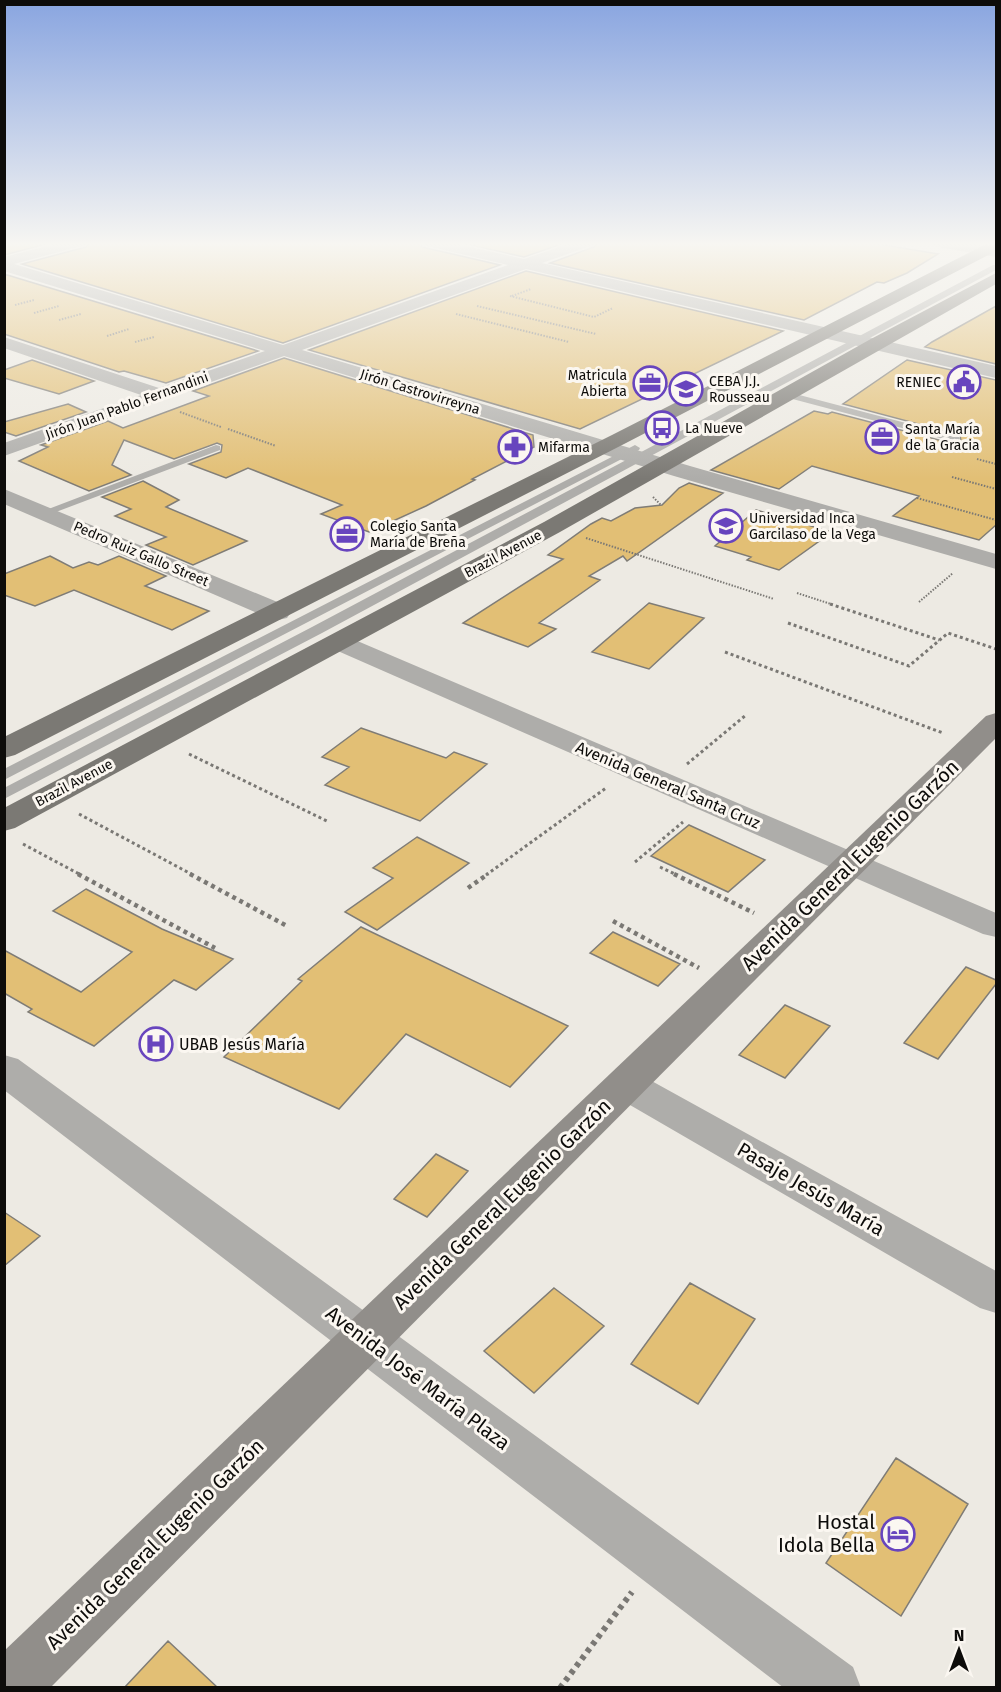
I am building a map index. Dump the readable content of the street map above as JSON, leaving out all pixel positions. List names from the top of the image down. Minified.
{"streets":{"main road":["Brazil Avenue","Avenida General Eugenio Garzón"],"street":["Jirón Castrovirreyna","Jirón Juan Pablo Fernandini","Pedro Ruiz Gallo Street","Avenida General Santa Cruz","Pasaje Jesús María","Avenida José María Plaza"]},"crossings":[["Jirón Castrovirreyna","Jirón Juan Pablo Fernandini"],["Jirón Castrovirreyna","Brazil Avenue"],["Pedro Ruiz Gallo Street","Brazil Avenue"],["Brazil Avenue","Avenida General Santa Cruz"],["Avenida General Santa Cruz","Avenida General Eugenio Garzón"],["Avenida General Eugenio Garzón","Pasaje Jesús María"],["Avenida General Eugenio Garzón","Avenida José María Plaza"]],"places":{"public building":["RENIEC"],"office":["Matricula Abierta","Santa María de la Gracia","Colegio Santa María de Breña"],"school or university":["CEBA J.J. Rousseau","Universidad Inca Garcilaso de la Vega"],"bus stop":["La Nueve"],"pharmacy":["Mifarma"],"hospital":["UBAB Jesús María"],"hotel":["Hostal Idola Bella"]},"north":"top"}
